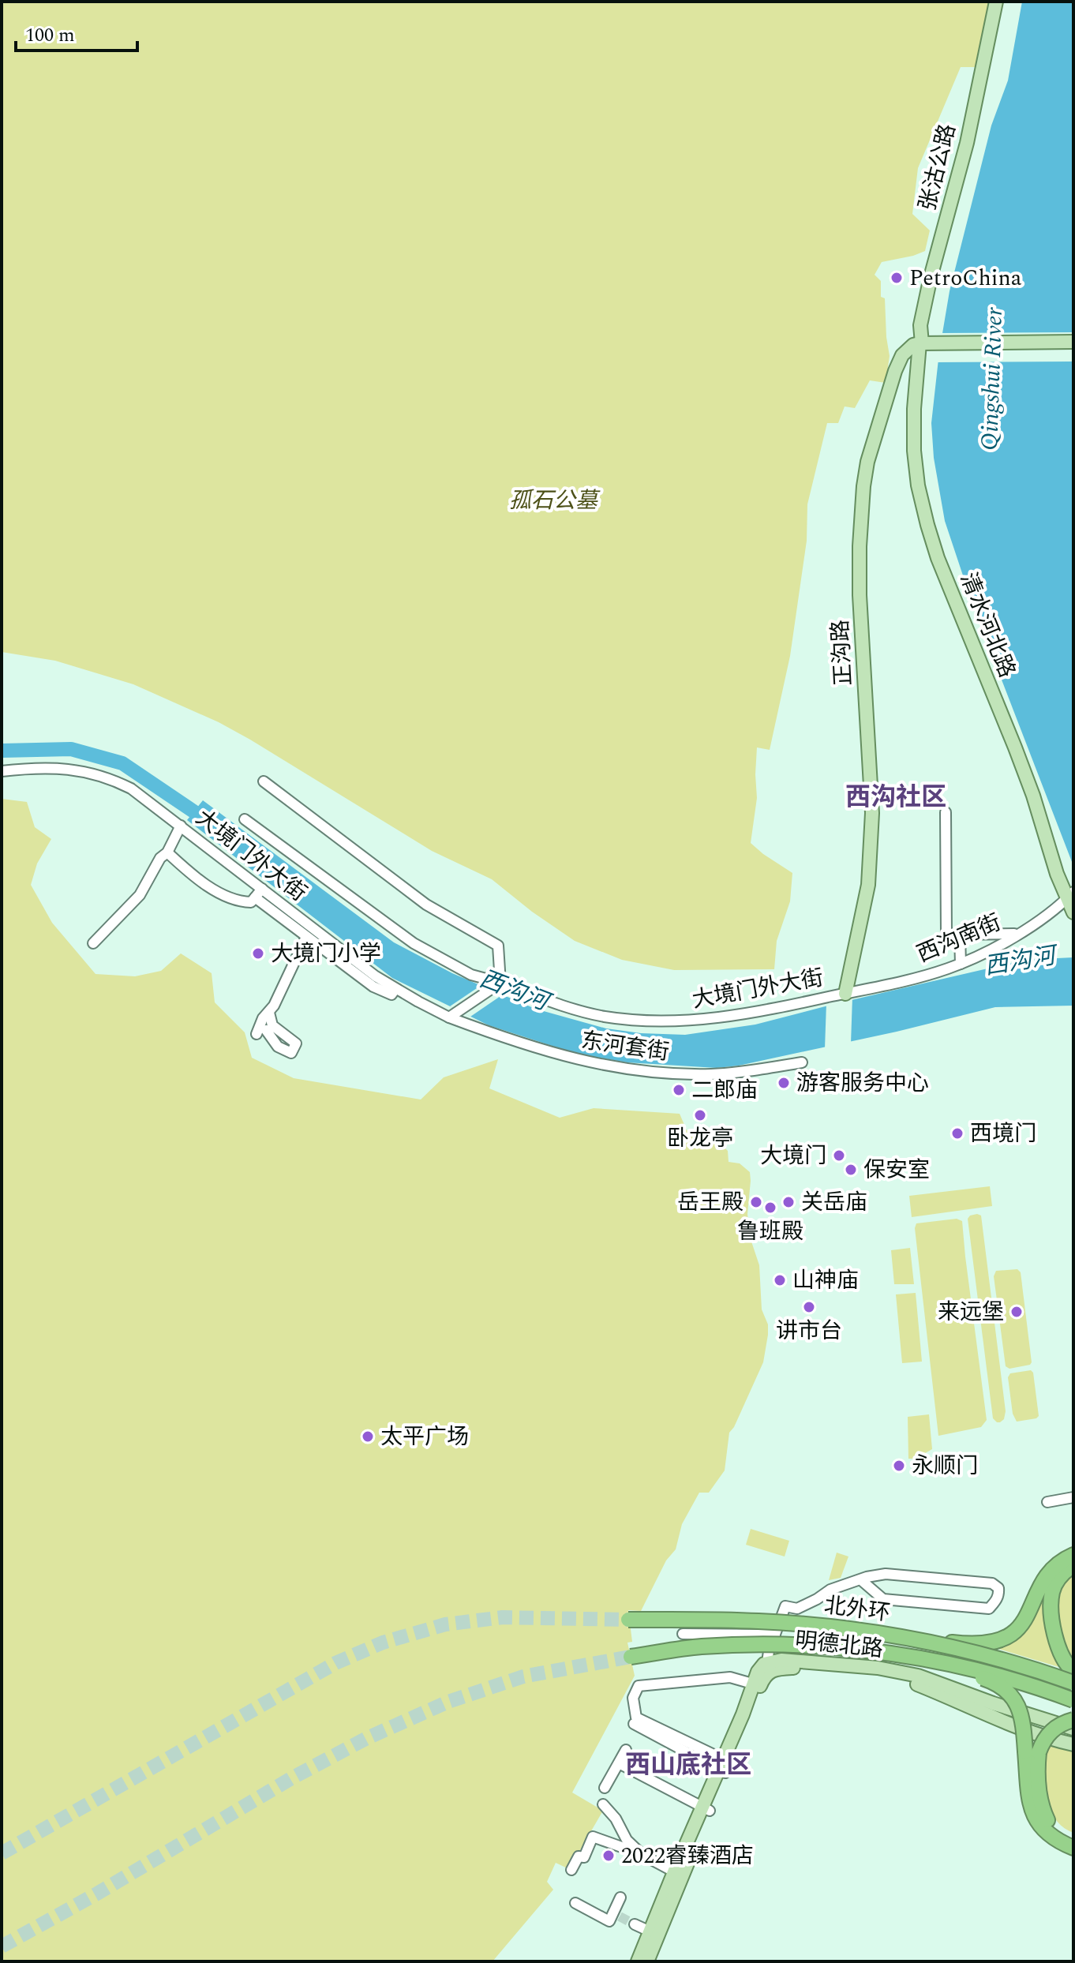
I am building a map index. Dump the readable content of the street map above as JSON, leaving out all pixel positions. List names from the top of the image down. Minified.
{"streets":{"highway":["北外环"],"main road":["张沽公路","清水河北路","正沟路","明德北路"],"street":["大境门外大街","西沟南街","东河套街"]},"crossings":[["张沽公路","清水河北路"],["张沽公路","正沟路"],["清水河北路","正沟路"],["清水河北路","西沟南街"],["正沟路","大境门外大街"],["正沟路","西沟南街"],["大境门外大街","西沟南街"],["大境门外大街","东河套街"]],"districts":["西沟社区","西山底社区"],"water":["Qingshui River","西沟河"],"parks":["孤石公墓"],"places":["PetroChina","大境门小学","游客服务中心","二郎庙","卧龙亭","西境门","大境门","保安室","岳王殿","关岳庙","鲁班殿","山神庙","讲市台","来远堡","太平广场","永顺门","2022睿臻酒店"],"scale_bar":"100 m"}
